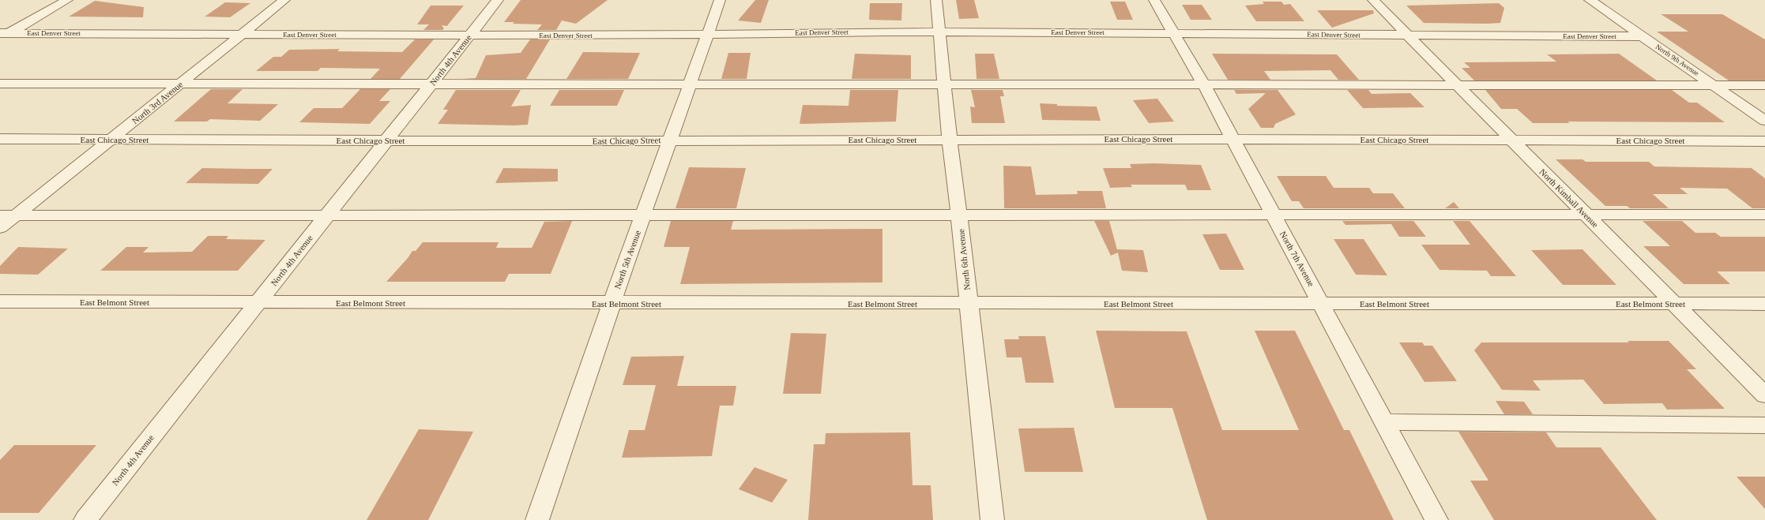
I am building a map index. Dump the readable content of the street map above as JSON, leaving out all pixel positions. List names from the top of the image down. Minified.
{"streets":{"street":["East Denver Street","North 4th Avenue","North 9th Avenue","North 3rd Avenue","East Chicago Street","North Kimball Avenue","North 7th Avenue","North 5th Avenue","North 6th Avenue","East Belmont Street"]},"crossings":[["East Denver Street","North 4th Avenue"],["East Denver Street","North 9th Avenue"],["East Denver Street","North 3rd Avenue"],["East Denver Street","North Kimball Avenue"],["East Denver Street","North 7th Avenue"],["East Denver Street","North 5th Avenue"],["East Denver Street","North 6th Avenue"],["North 4th Avenue","East Chicago Street"],["North 4th Avenue","East Belmont Street"],["North 3rd Avenue","East Chicago Street"],["East Chicago Street","North Kimball Avenue"],["East Chicago Street","North 7th Avenue"],["East Chicago Street","North 5th Avenue"],["East Chicago Street","North 6th Avenue"],["North Kimball Avenue","East Belmont Street"],["North 7th Avenue","East Belmont Street"],["North 5th Avenue","East Belmont Street"],["North 6th Avenue","East Belmont Street"]]}
